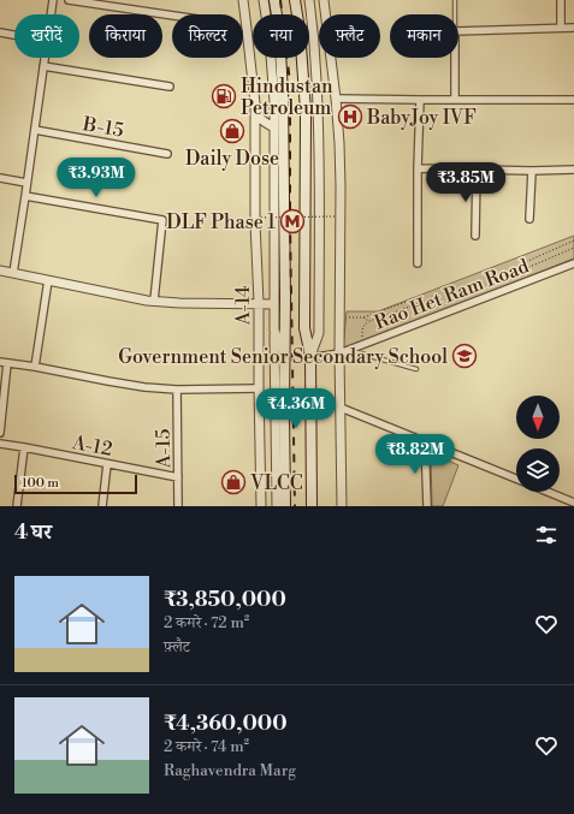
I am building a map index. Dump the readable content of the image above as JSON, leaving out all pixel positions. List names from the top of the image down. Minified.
{"streets":{"street":["B-15","Rao Het Ram Road","A-14","A-12","A-15"]},"crossings":[["A-12","A-15"]],"places":{"fuel station":["Hindustan Petroleum"],"hospital":["BabyJoy IVF"],"shop":["Daily Dose","VLCC"],"metro station":["DLF Phase 1"],"school or university":["Government Senior Secondary School"]},"scale_bar":"100 m","north":"bottom","page":{"chip":["खरीदें","किराया","फ़िल्टर","नया","फ़्लैट","मकान"],"price":["₹3.93M","₹3.85M","₹4.36M","₹8.82M"],"scale":"100 m","heading":"4 घर","list":[{"name":"₹3,850,000","note":"2 कमरे · 72 m² · फ़्लैट"},{"name":"₹4,360,000","note":"2 कमरे · 74 m² · Raghavendra Marg"}]}}
